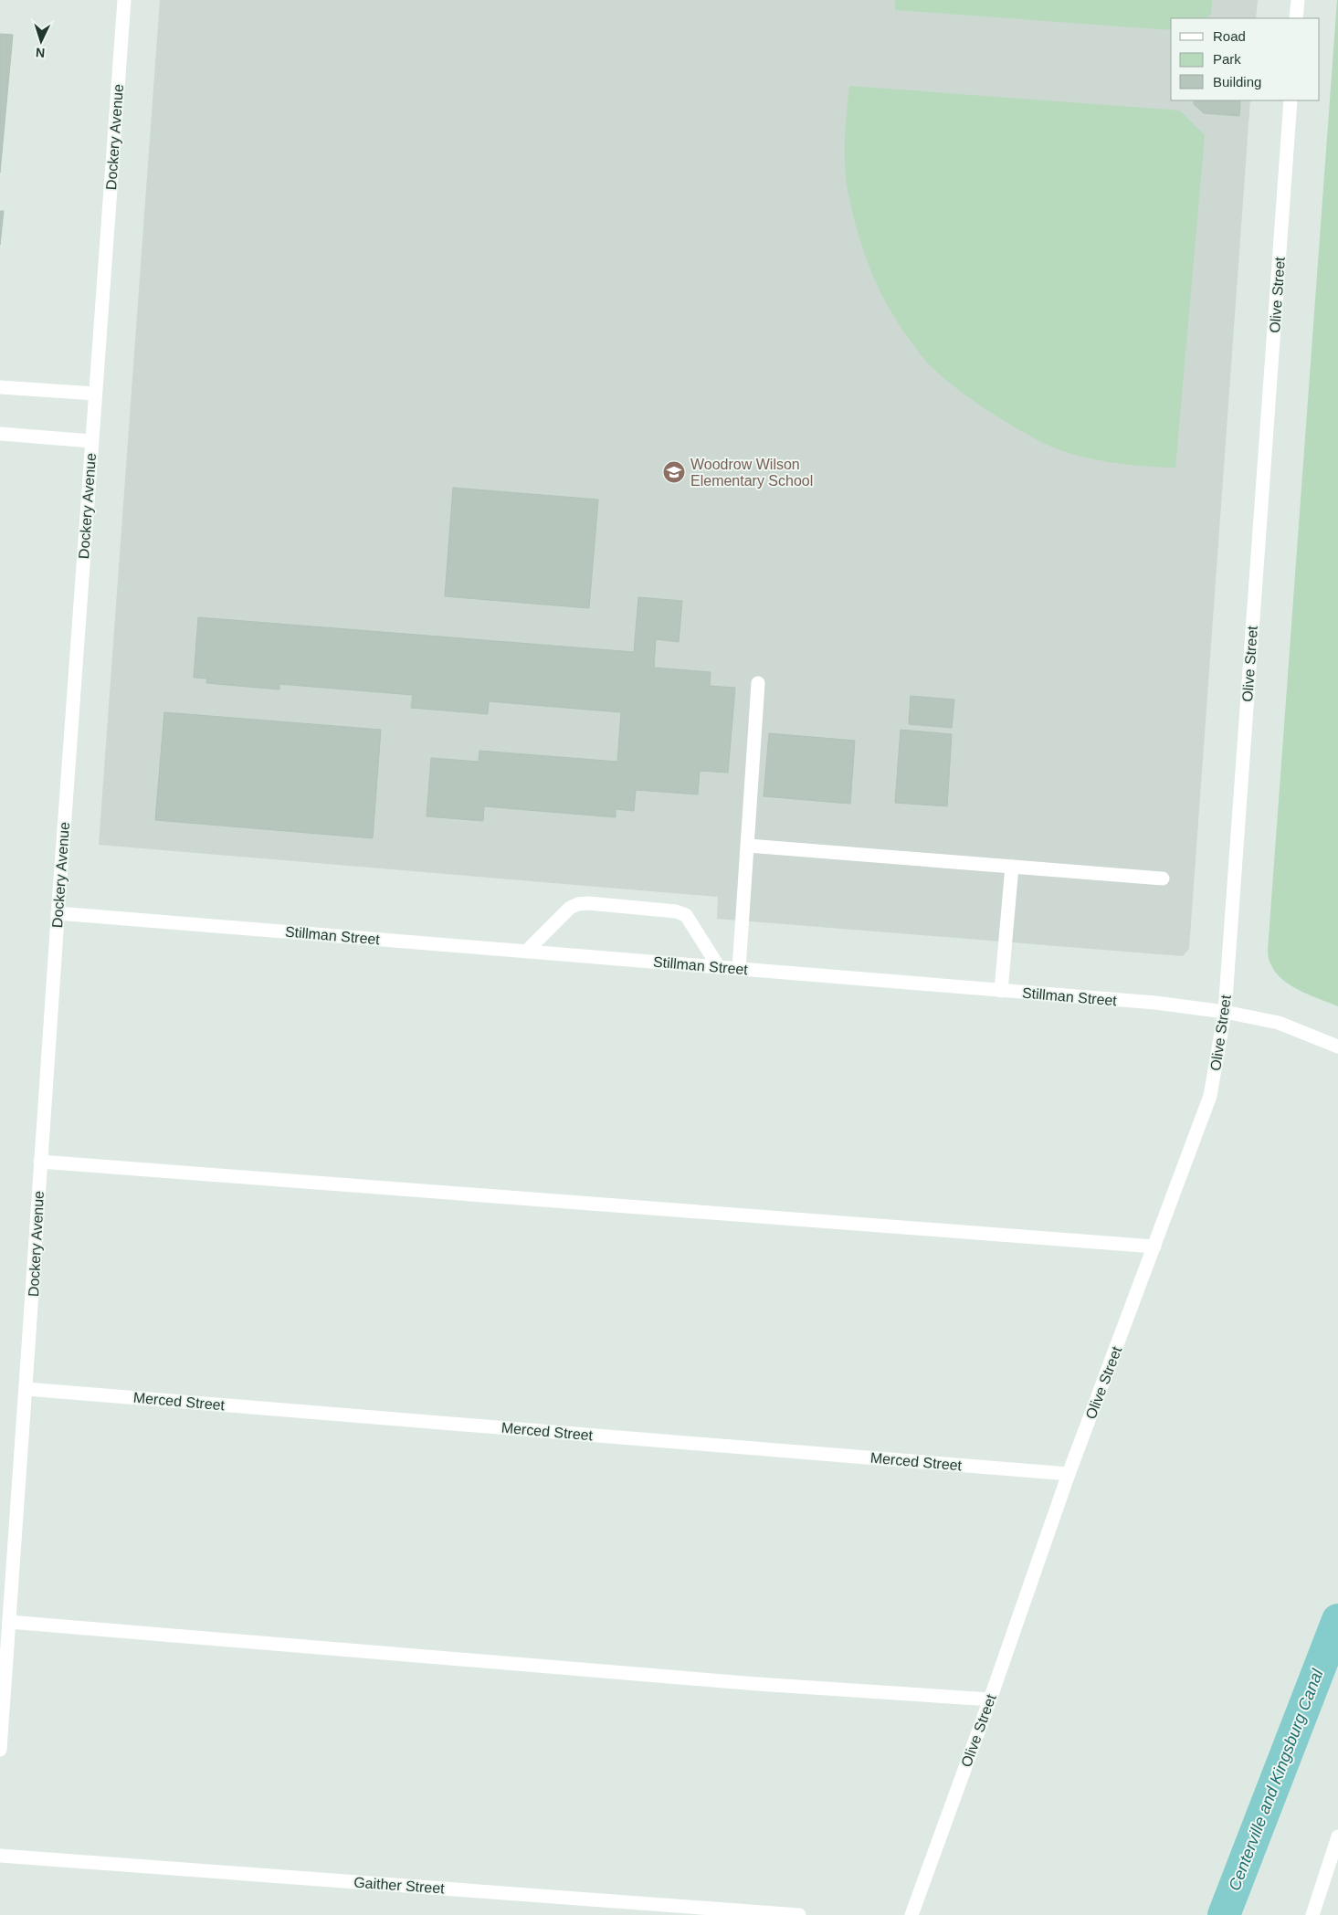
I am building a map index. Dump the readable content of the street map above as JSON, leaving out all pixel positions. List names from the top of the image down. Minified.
{"streets":{"street":["Dockery Avenue","Olive Street","Stillman Street","Merced Street","Gaither Street"]},"crossings":[["Dockery Avenue","Stillman Street"],["Dockery Avenue","Merced Street"],["Olive Street","Stillman Street"],["Olive Street","Merced Street"]],"water":["Centerville and Kingsburg Canal"],"places":{"school or university":["Woodrow Wilson Elementary School"]},"legend":["Road","Park","Building"],"north":"bottom"}
